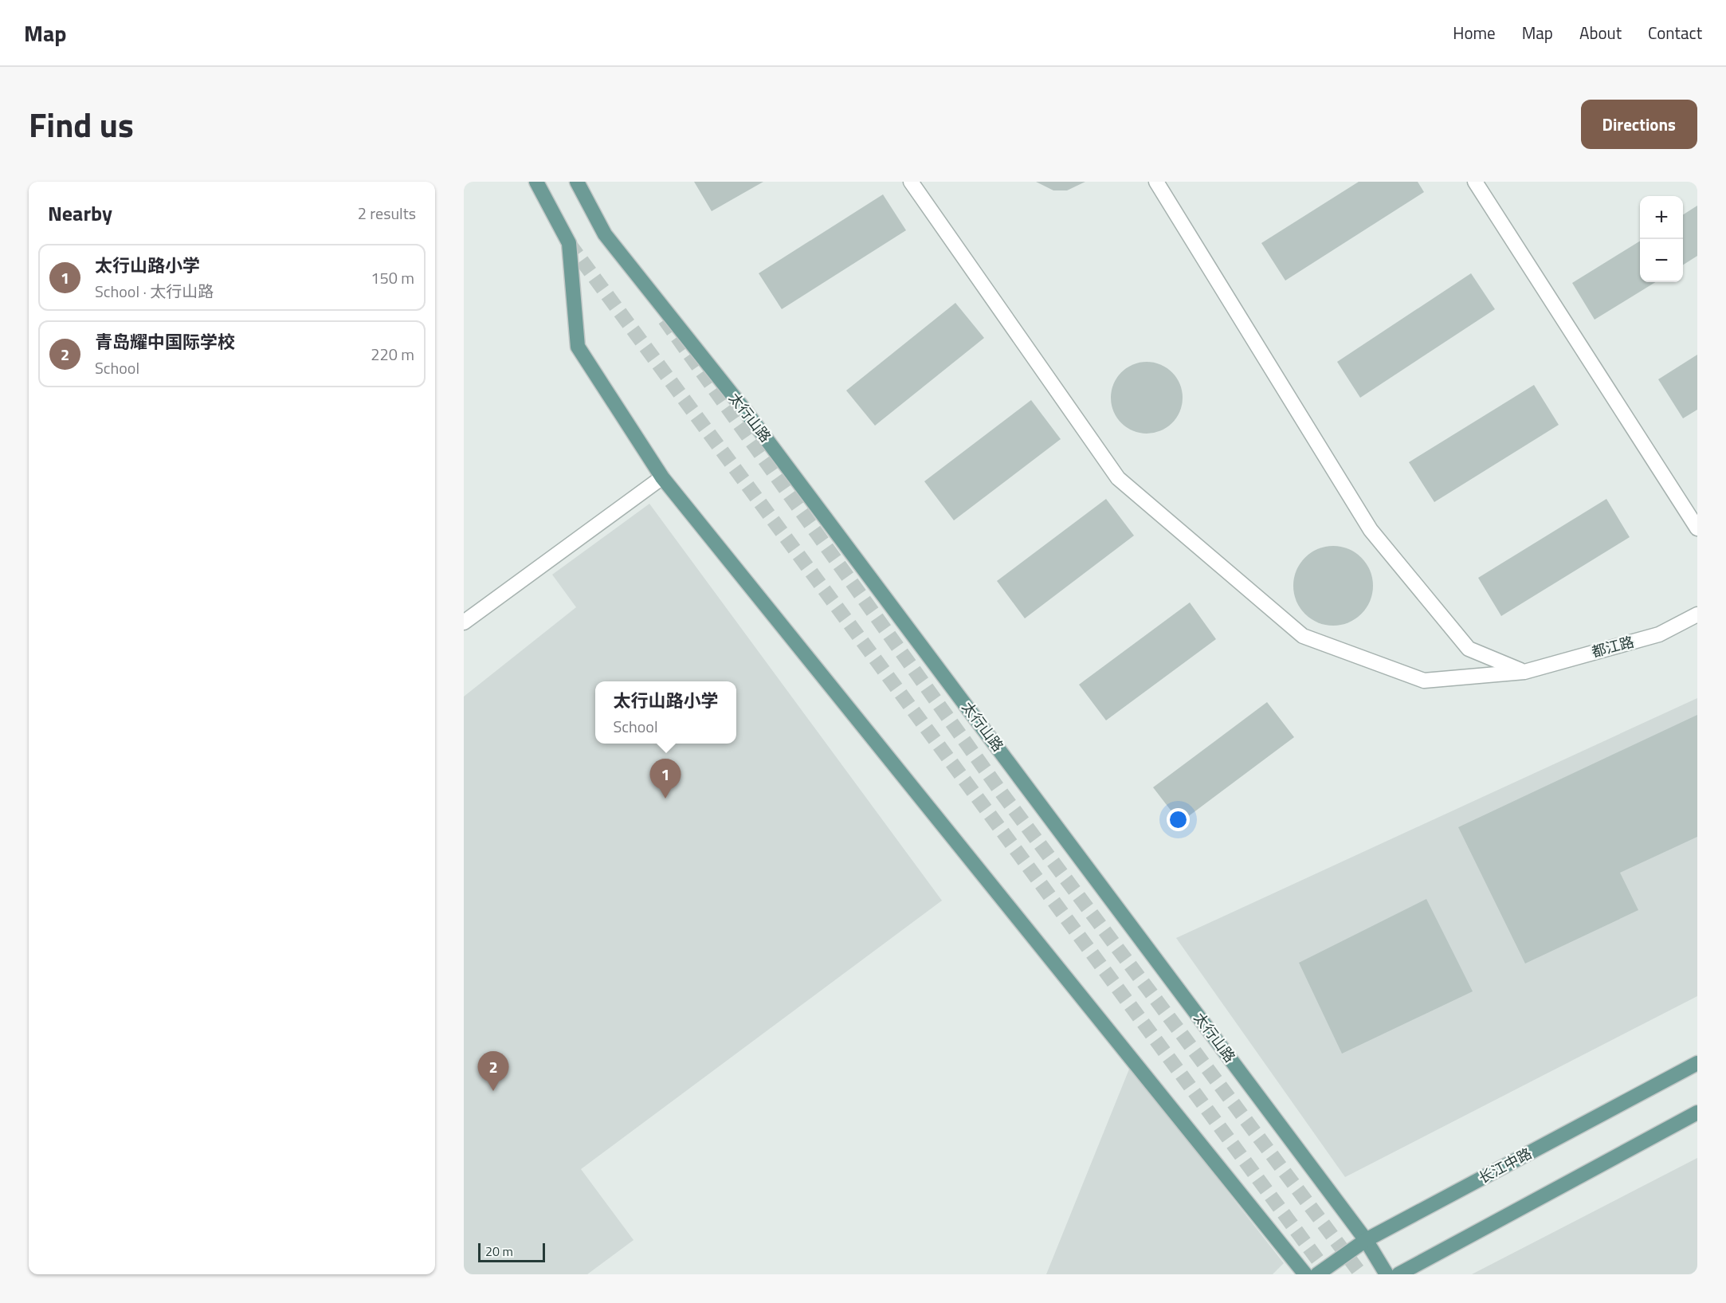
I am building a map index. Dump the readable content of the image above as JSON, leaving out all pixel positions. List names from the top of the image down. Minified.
{"streets":{"main road":["太行山路","长江中路"],"street":["都江路"]},"crossings":[["太行山路","长江中路"]],"scale_bar":"20 m","page":{"header":"Map","nav":["Home","Map","About","Contact"],"title":"Find us","buttons":"Directions","heading":["Nearby","2 results"],"map_buttons":["+","−"],"list":[{"mark":"1","name":"太行山路小学","note":"School · 太行山路","value":"150 m"},{"mark":"2","name":"青岛耀中国际学校","note":"School","value":"220 m"}],"popup":["太行山路小学","School"],"pins":["1","2"],"scale":"20 m"}}
